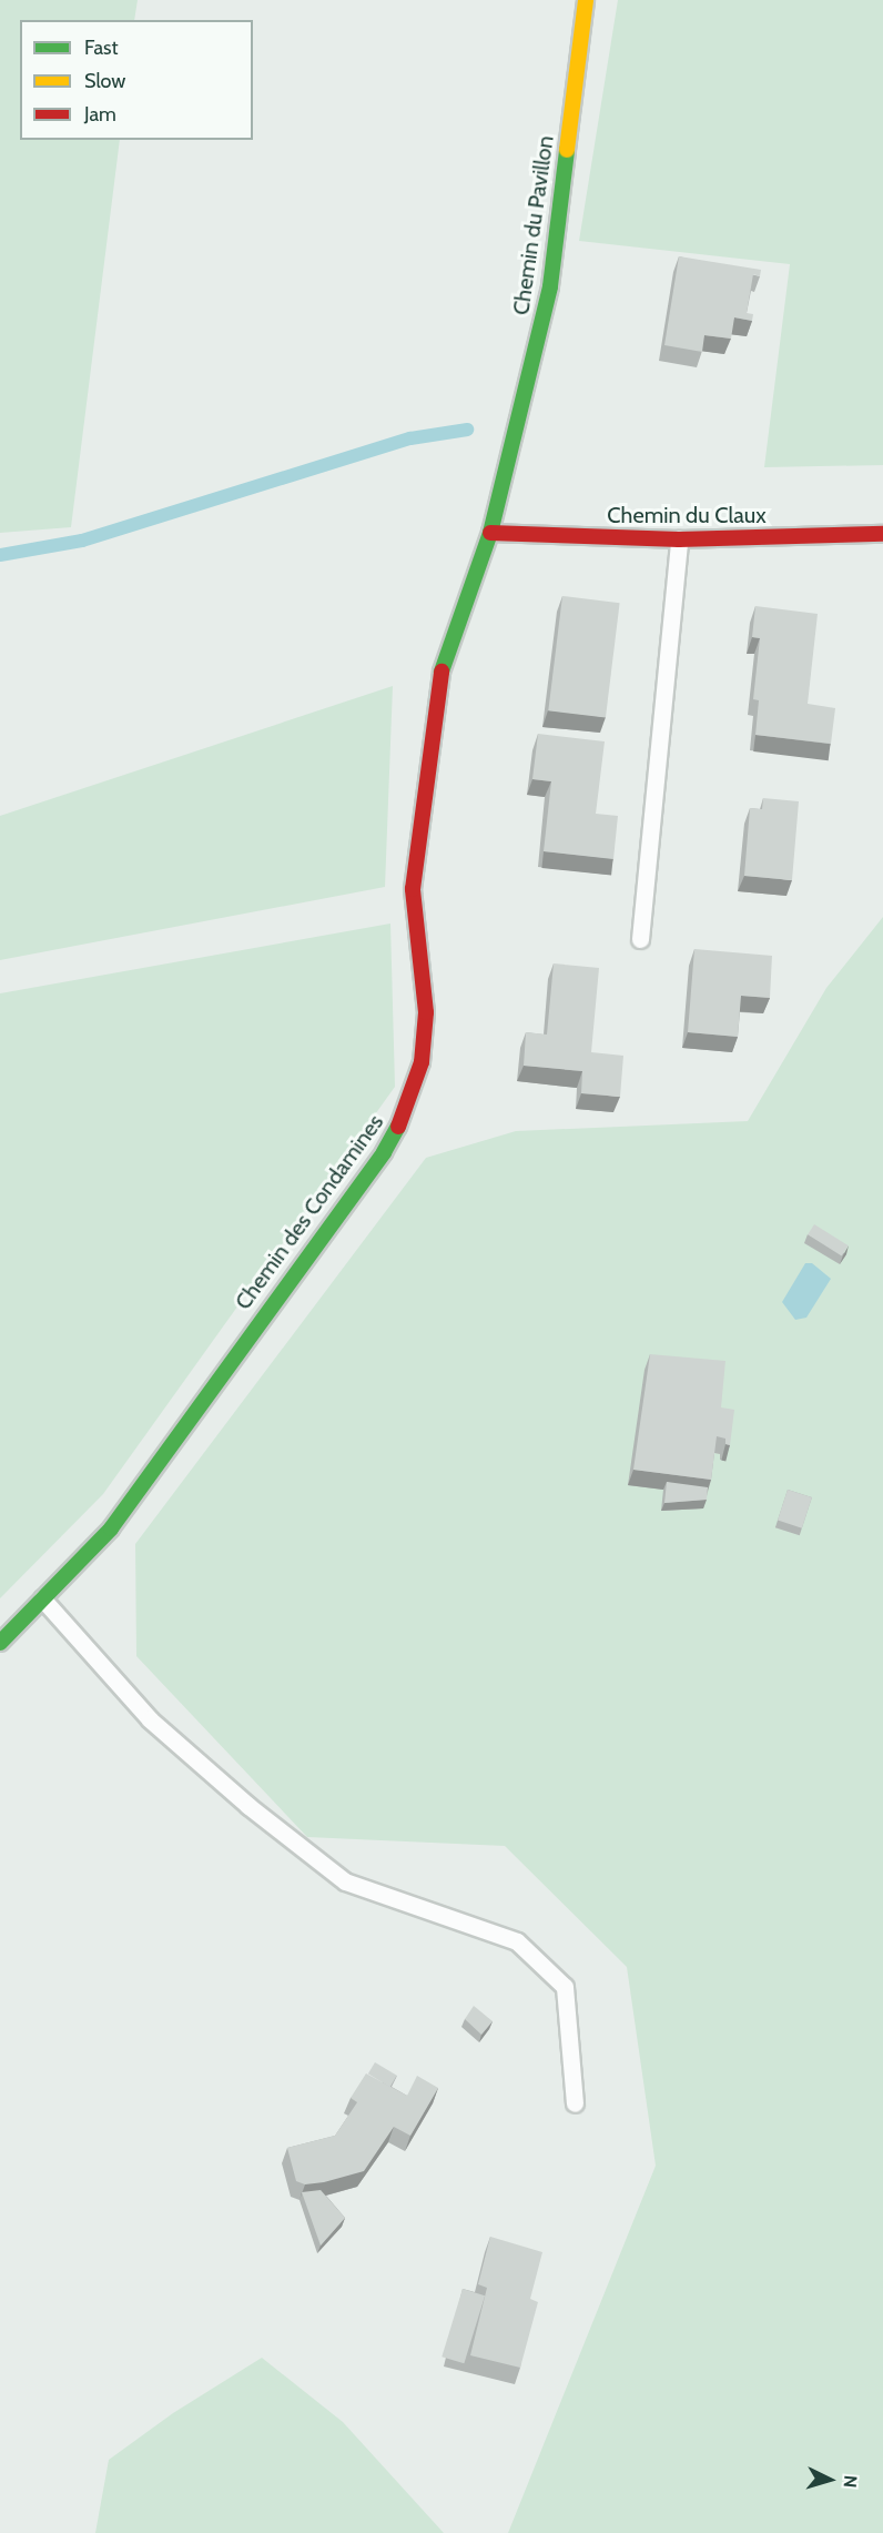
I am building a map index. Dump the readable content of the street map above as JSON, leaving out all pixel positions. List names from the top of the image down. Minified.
{"streets":{"street":["Chemin du Pavillon","Chemin du Claux","Chemin des Condamines"]},"crossings":[["Chemin du Pavillon","Chemin du Claux"],["Chemin du Pavillon","Chemin des Condamines"],["Chemin du Claux","Chemin des Condamines"]],"legend":["Fast","Slow","Jam"],"north":"right"}
